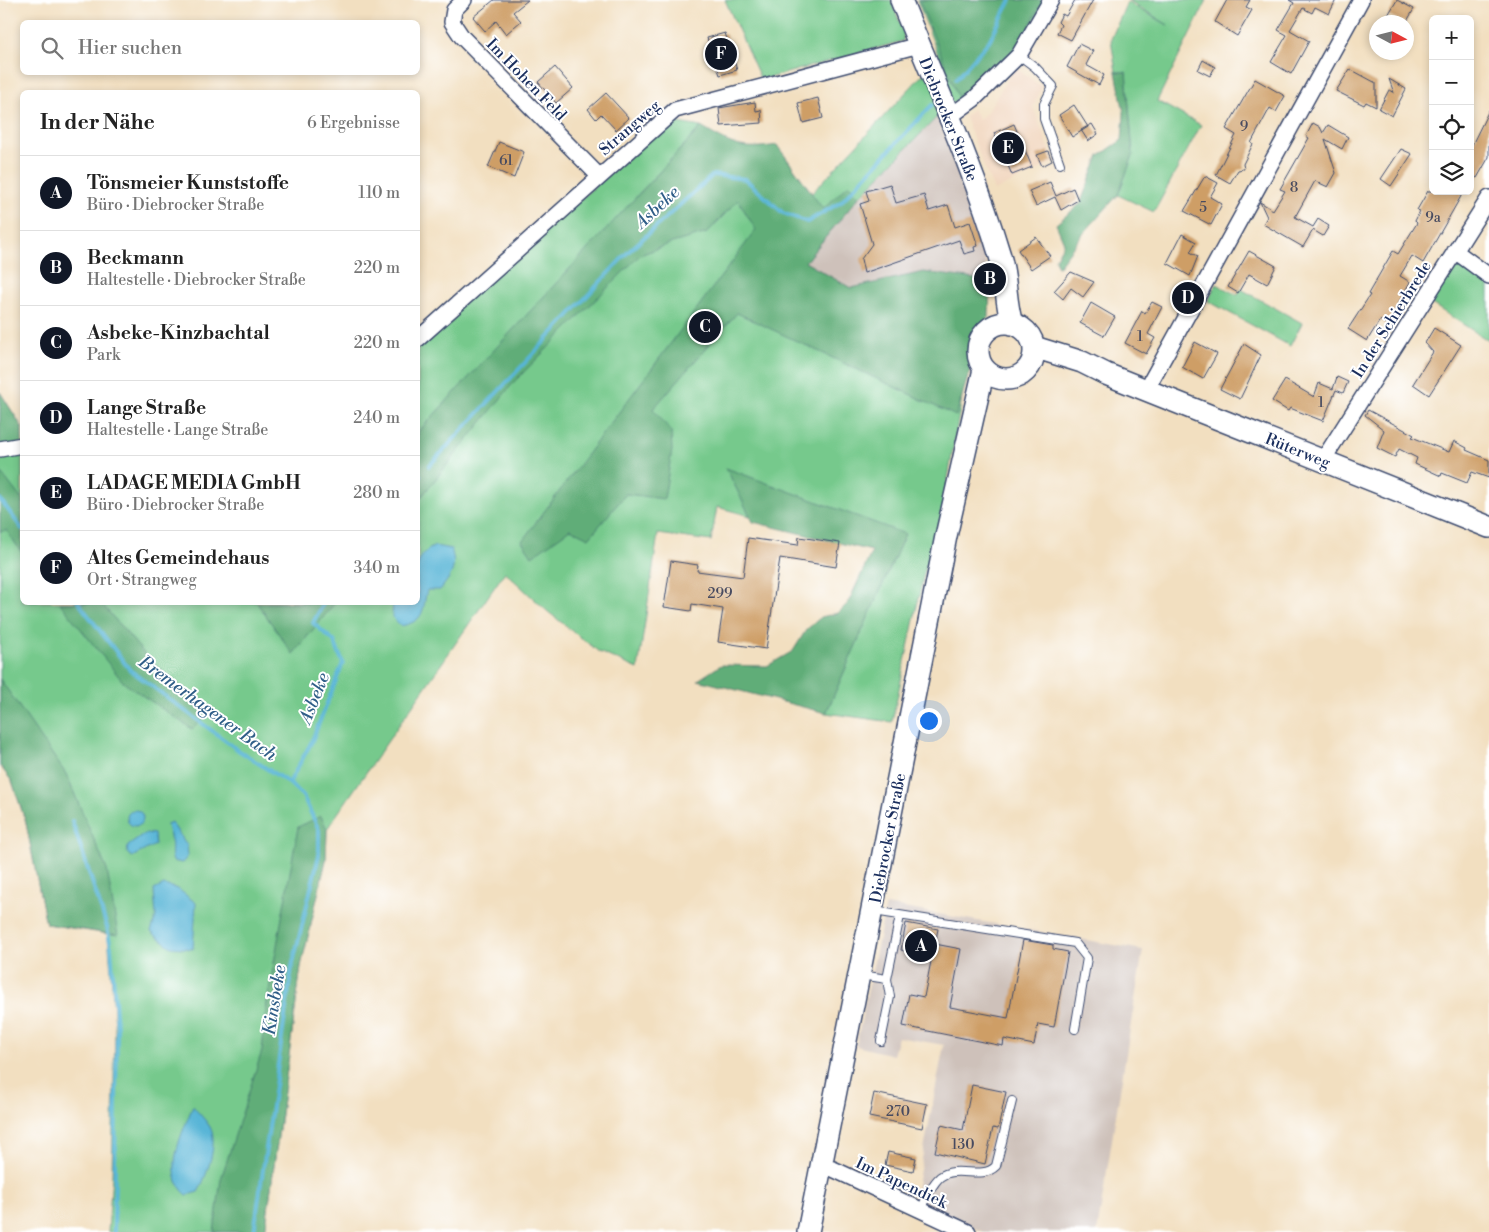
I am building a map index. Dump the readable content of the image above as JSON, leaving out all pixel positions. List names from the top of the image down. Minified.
{"streets":{"main road":["Diebrocker Straße","Rüterweg"],"street":["Im Hohen Feld","Strangweg","In der Schierbrede","Im Papendiek"]},"crossings":[["Im Hohen Feld","Strangweg"],["Diebrocker Straße","Strangweg"],["Diebrocker Straße","Rüterweg"],["Diebrocker Straße","Im Papendiek"],["In der Schierbrede","Rüterweg"]],"water":["Asbeke","Bremerhagener Bach","Kinsbeke"],"house_numbers":["9","61","8","5","9a","1","1","299","270","130"],"north":"right","page":{"map_buttons":["+","−"],"search":"Hier suchen","pins":["F","E","B","D","C","A"],"heading":["In der Nähe","6 Ergebnisse"],"list":[{"mark":"A","name":"Tönsmeier Kunststoffe","note":"Büro · Diebrocker Straße","value":"110 m"},{"mark":"B","name":"Beckmann","note":"Haltestelle · Diebrocker Straße","value":"220 m"},{"mark":"C","name":"Asbeke-Kinzbachtal","note":"Park","value":"220 m"},{"mark":"D","name":"Lange Straße","note":"Haltestelle · Lange Straße","value":"240 m"},{"mark":"E","name":"LADAGE MEDIA GmbH","note":"Büro · Diebrocker Straße","value":"280 m"},{"mark":"F","name":"Altes Gemeindehaus","note":"Ort · Strangweg","value":"340 m"}]}}
